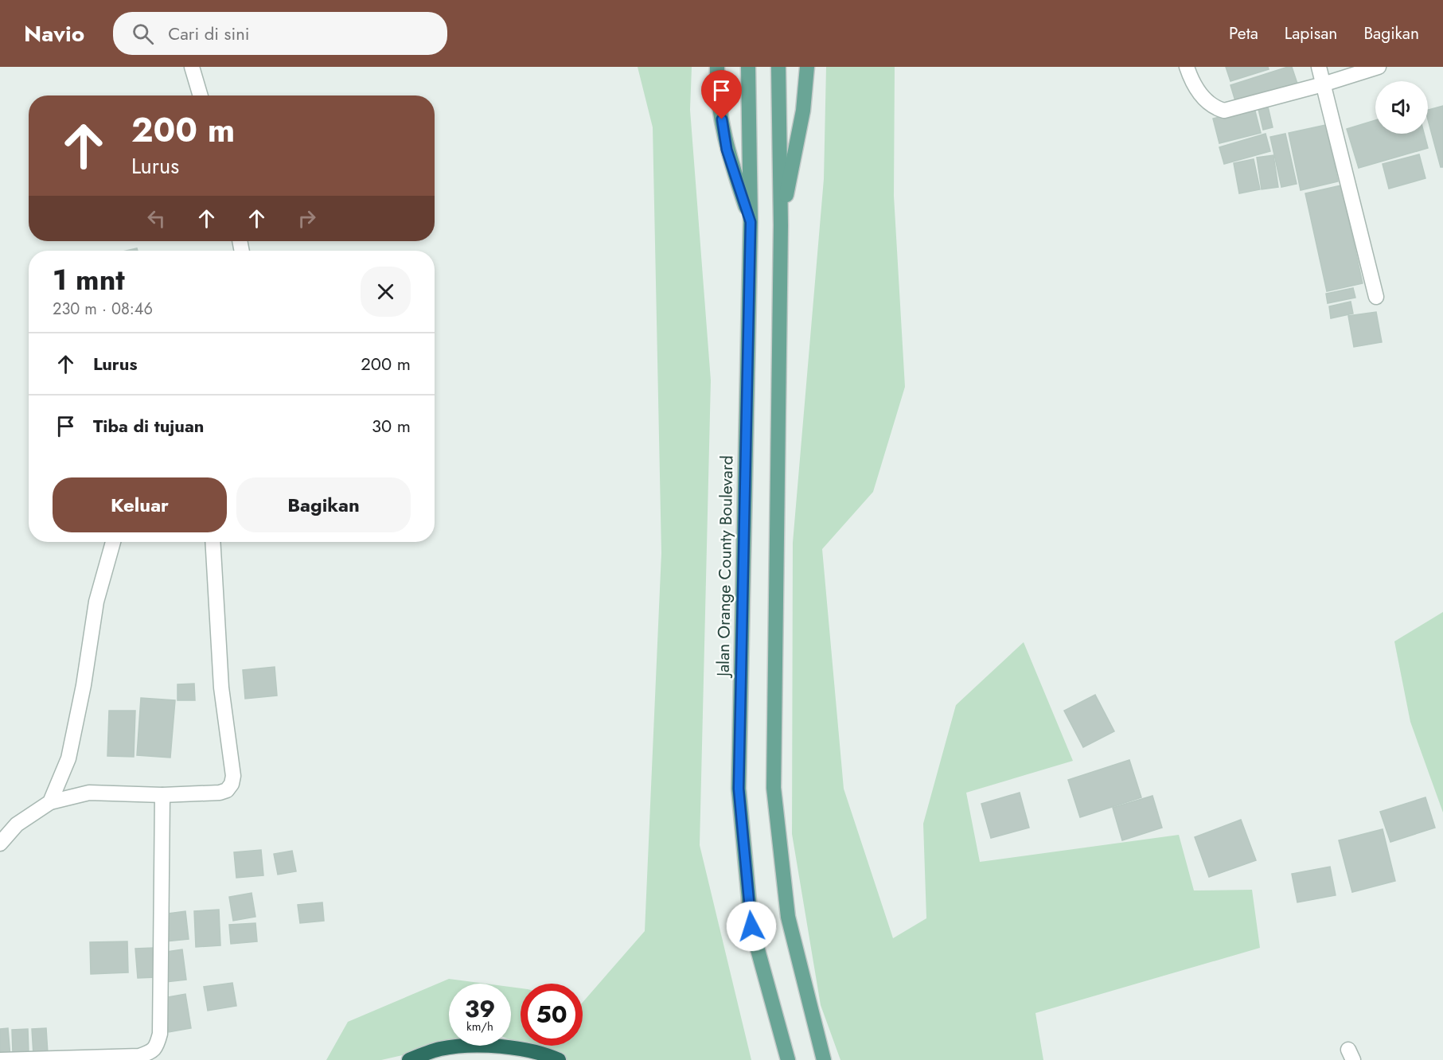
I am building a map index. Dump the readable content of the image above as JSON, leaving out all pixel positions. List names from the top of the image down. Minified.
{"streets":{"main road":["Jalan Orange County Boulevard"]},"page":{"header":"Navio","search":"Cari di sini","nav":["Peta","Lapisan","Bagikan"],"turn":["200 m","Lurus"],"heading":["1 mnt","230 m · 08:46"],"list":[{"name":"Lurus","value":"200 m"},{"name":"Tiba di tujuan","value":"30 m"}],"buttons":["Keluar","Bagikan"],"speed":"39 km/h","limit":"50"}}
